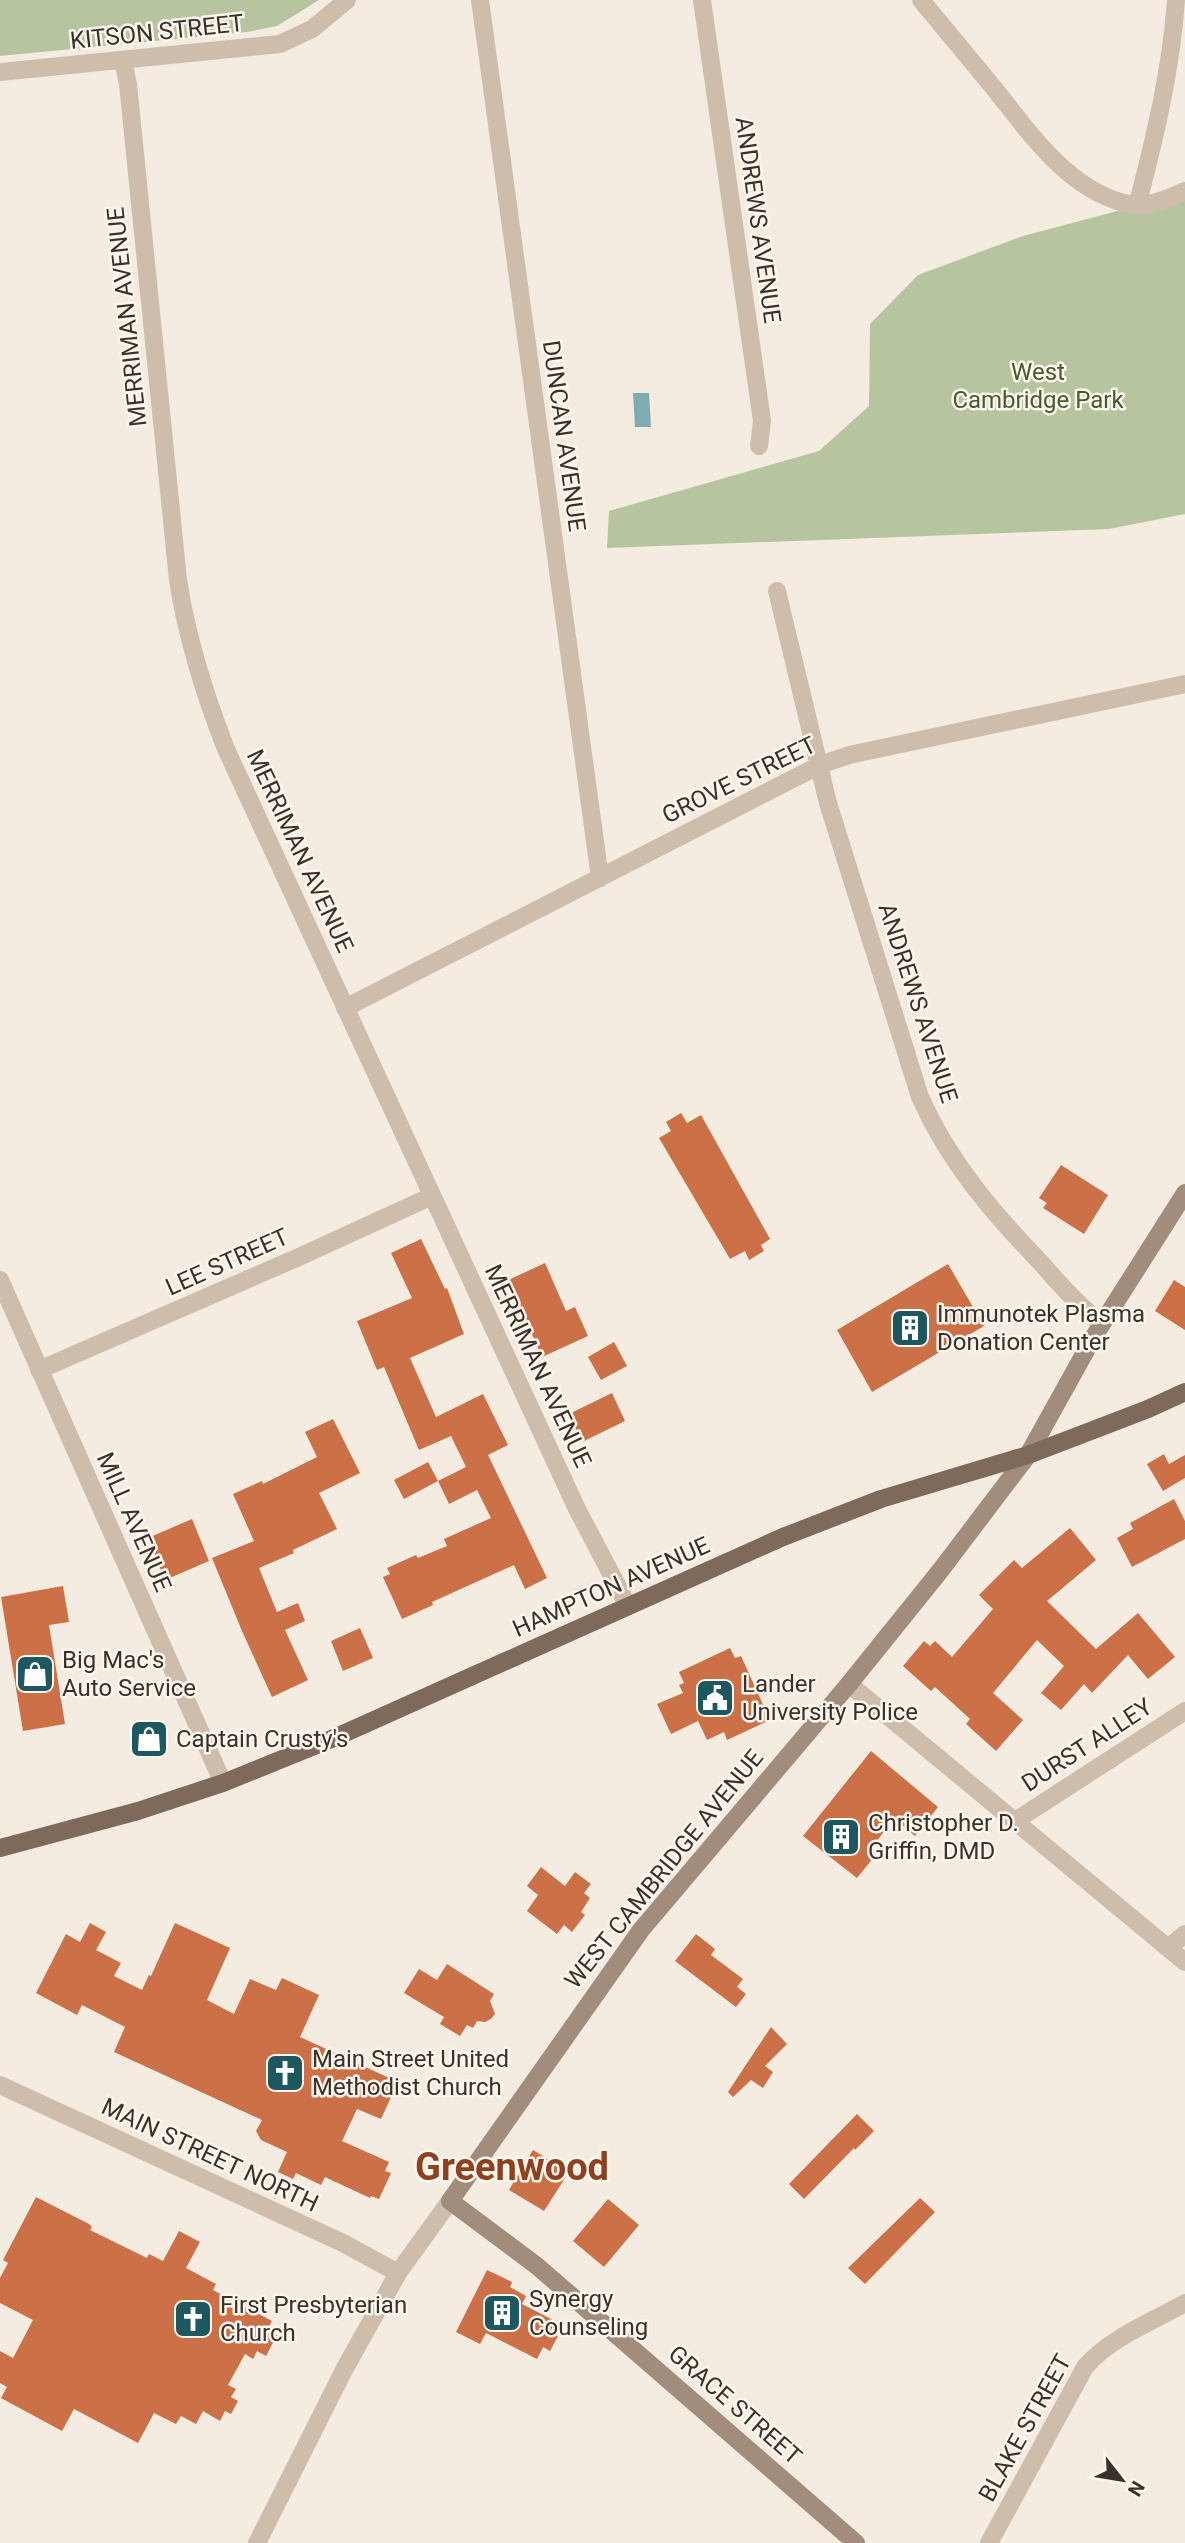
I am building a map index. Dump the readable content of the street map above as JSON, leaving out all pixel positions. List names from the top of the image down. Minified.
{"streets":{"main road":["HAMPTON AVENUE","WEST CAMBRIDGE AVENUE","GRACE STREET"],"street":["KITSON STREET","ANDREWS AVENUE","MERRIMAN AVENUE","DUNCAN AVENUE","GROVE STREET","LEE STREET","MILL AVENUE","DURST ALLEY","MAIN STREET NORTH","BLAKE STREET"]},"crossings":[["KITSON STREET","MERRIMAN AVENUE"],["ANDREWS AVENUE","GROVE STREET"],["ANDREWS AVENUE","WEST CAMBRIDGE AVENUE"],["MERRIMAN AVENUE","GROVE STREET"],["MERRIMAN AVENUE","LEE STREET"],["MERRIMAN AVENUE","HAMPTON AVENUE"],["DUNCAN AVENUE","GROVE STREET"],["LEE STREET","MILL AVENUE"],["MILL AVENUE","HAMPTON AVENUE"],["HAMPTON AVENUE","WEST CAMBRIDGE AVENUE"],["WEST CAMBRIDGE AVENUE","GRACE STREET"]],"districts":["Greenwood"],"parks":["West Cambridge Park"],"places":{"building":["Immunotek Plasma Donation Center","Christopher D. Griffin, DMD","Synergy Counseling"],"shop":["Big Mac's Auto Service","Captain Crusty's"],"public building":["Lander University Police"],"church":["Main Street United Methodist Church","First Presbyterian Church"]},"north":"bottom right"}
